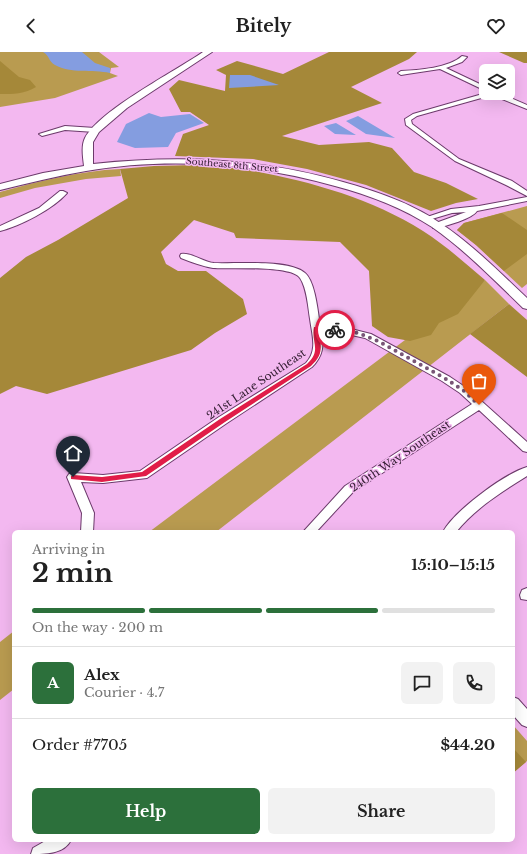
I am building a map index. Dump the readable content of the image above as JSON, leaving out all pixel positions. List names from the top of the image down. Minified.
{"streets":{"street":["Southeast 8th Street","241st Lane Southeast","240th Way Southeast"]},"page":{"header":"Bitely","heading":["2 min","Arriving in","15:10–15:15"],"panel":["Alex","Courier · 4.7","Order #7705","$44.20"],"bar":"On the way · 200 m","round":"A","buttons":["Help","Share"]}}
